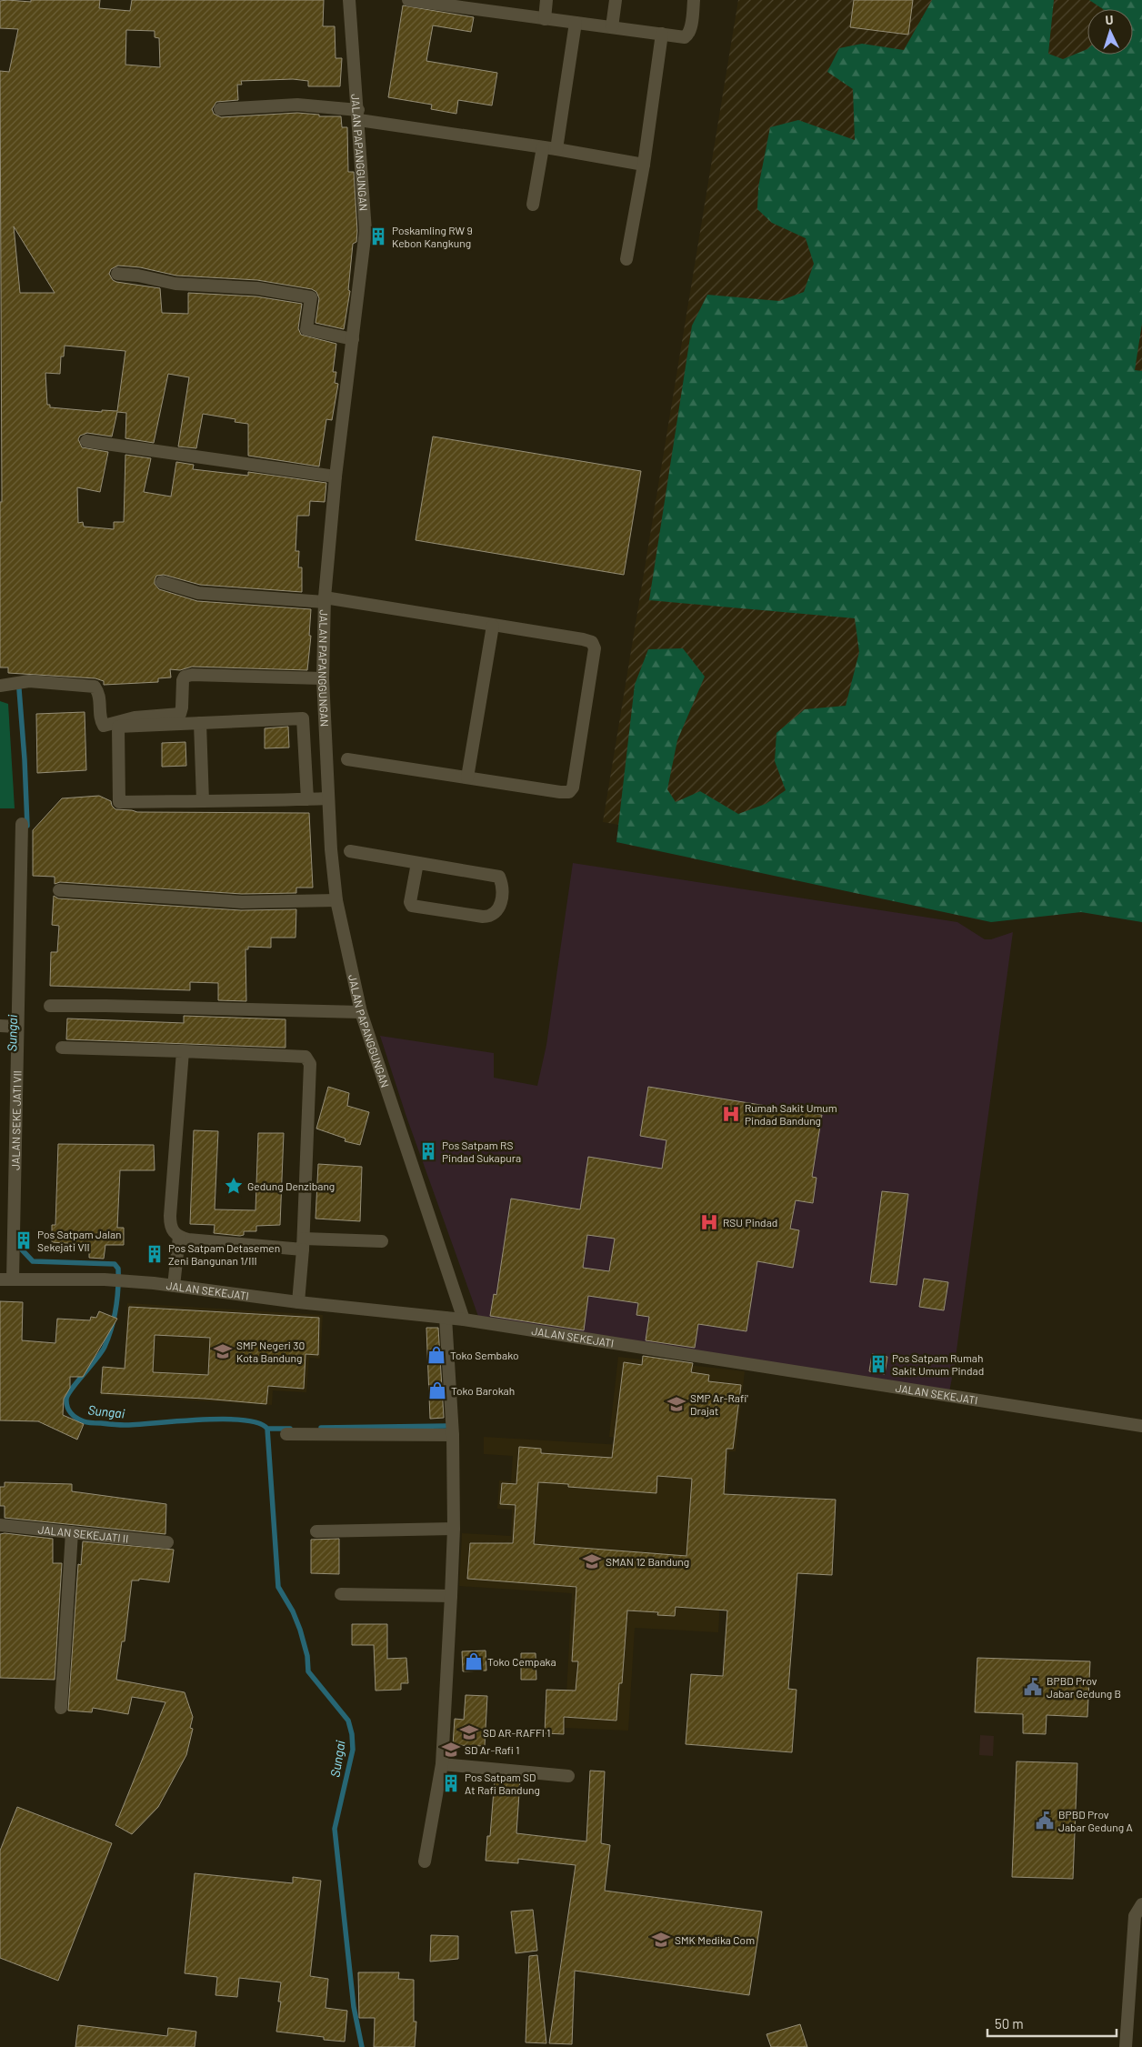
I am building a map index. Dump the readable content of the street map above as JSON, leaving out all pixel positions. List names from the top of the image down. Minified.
{"streets":{"street":["JALAN PAPANGGUNGAN","JALAN SEKE JATI VII","JALAN SEKEJATI","JALAN SEKEJATI II"]},"crossings":[["JALAN PAPANGGUNGAN","JALAN SEKEJATI"],["JALAN SEKE JATI VII","JALAN SEKEJATI"]],"water":["Sungai"],"places":{"building":["Poskamling RW 9 Kebon Kangkung","Pos Satpam RS Pindad Sukapura","Pos Satpam Jalan Sekejati VII","Pos Satpam Detasemen Zeni Bangunan 1/III","Pos Satpam Rumah Sakit Umum Pindad","Pos Satpam SD At Rafi Bandung"],"hospital":["Rumah Sakit Umum Pindad Bandung","RSU Pindad"],"place":["Gedung Denzibang"],"school or university":["SMP Negeri 30 Kota Bandung","SMP Ar-Rafi' Drajat","SMAN 12 Bandung","SD AR-RAFFI 1","SD Ar-Rafi 1","SMK Medika Com"],"shop":["Toko Sembako","Toko Barokah","Toko Cempaka"],"public building":["BPBD Prov Jabar Gedung B","BPBD Prov Jabar Gedung A"]},"scale_bar":"50 m","north":"top"}
